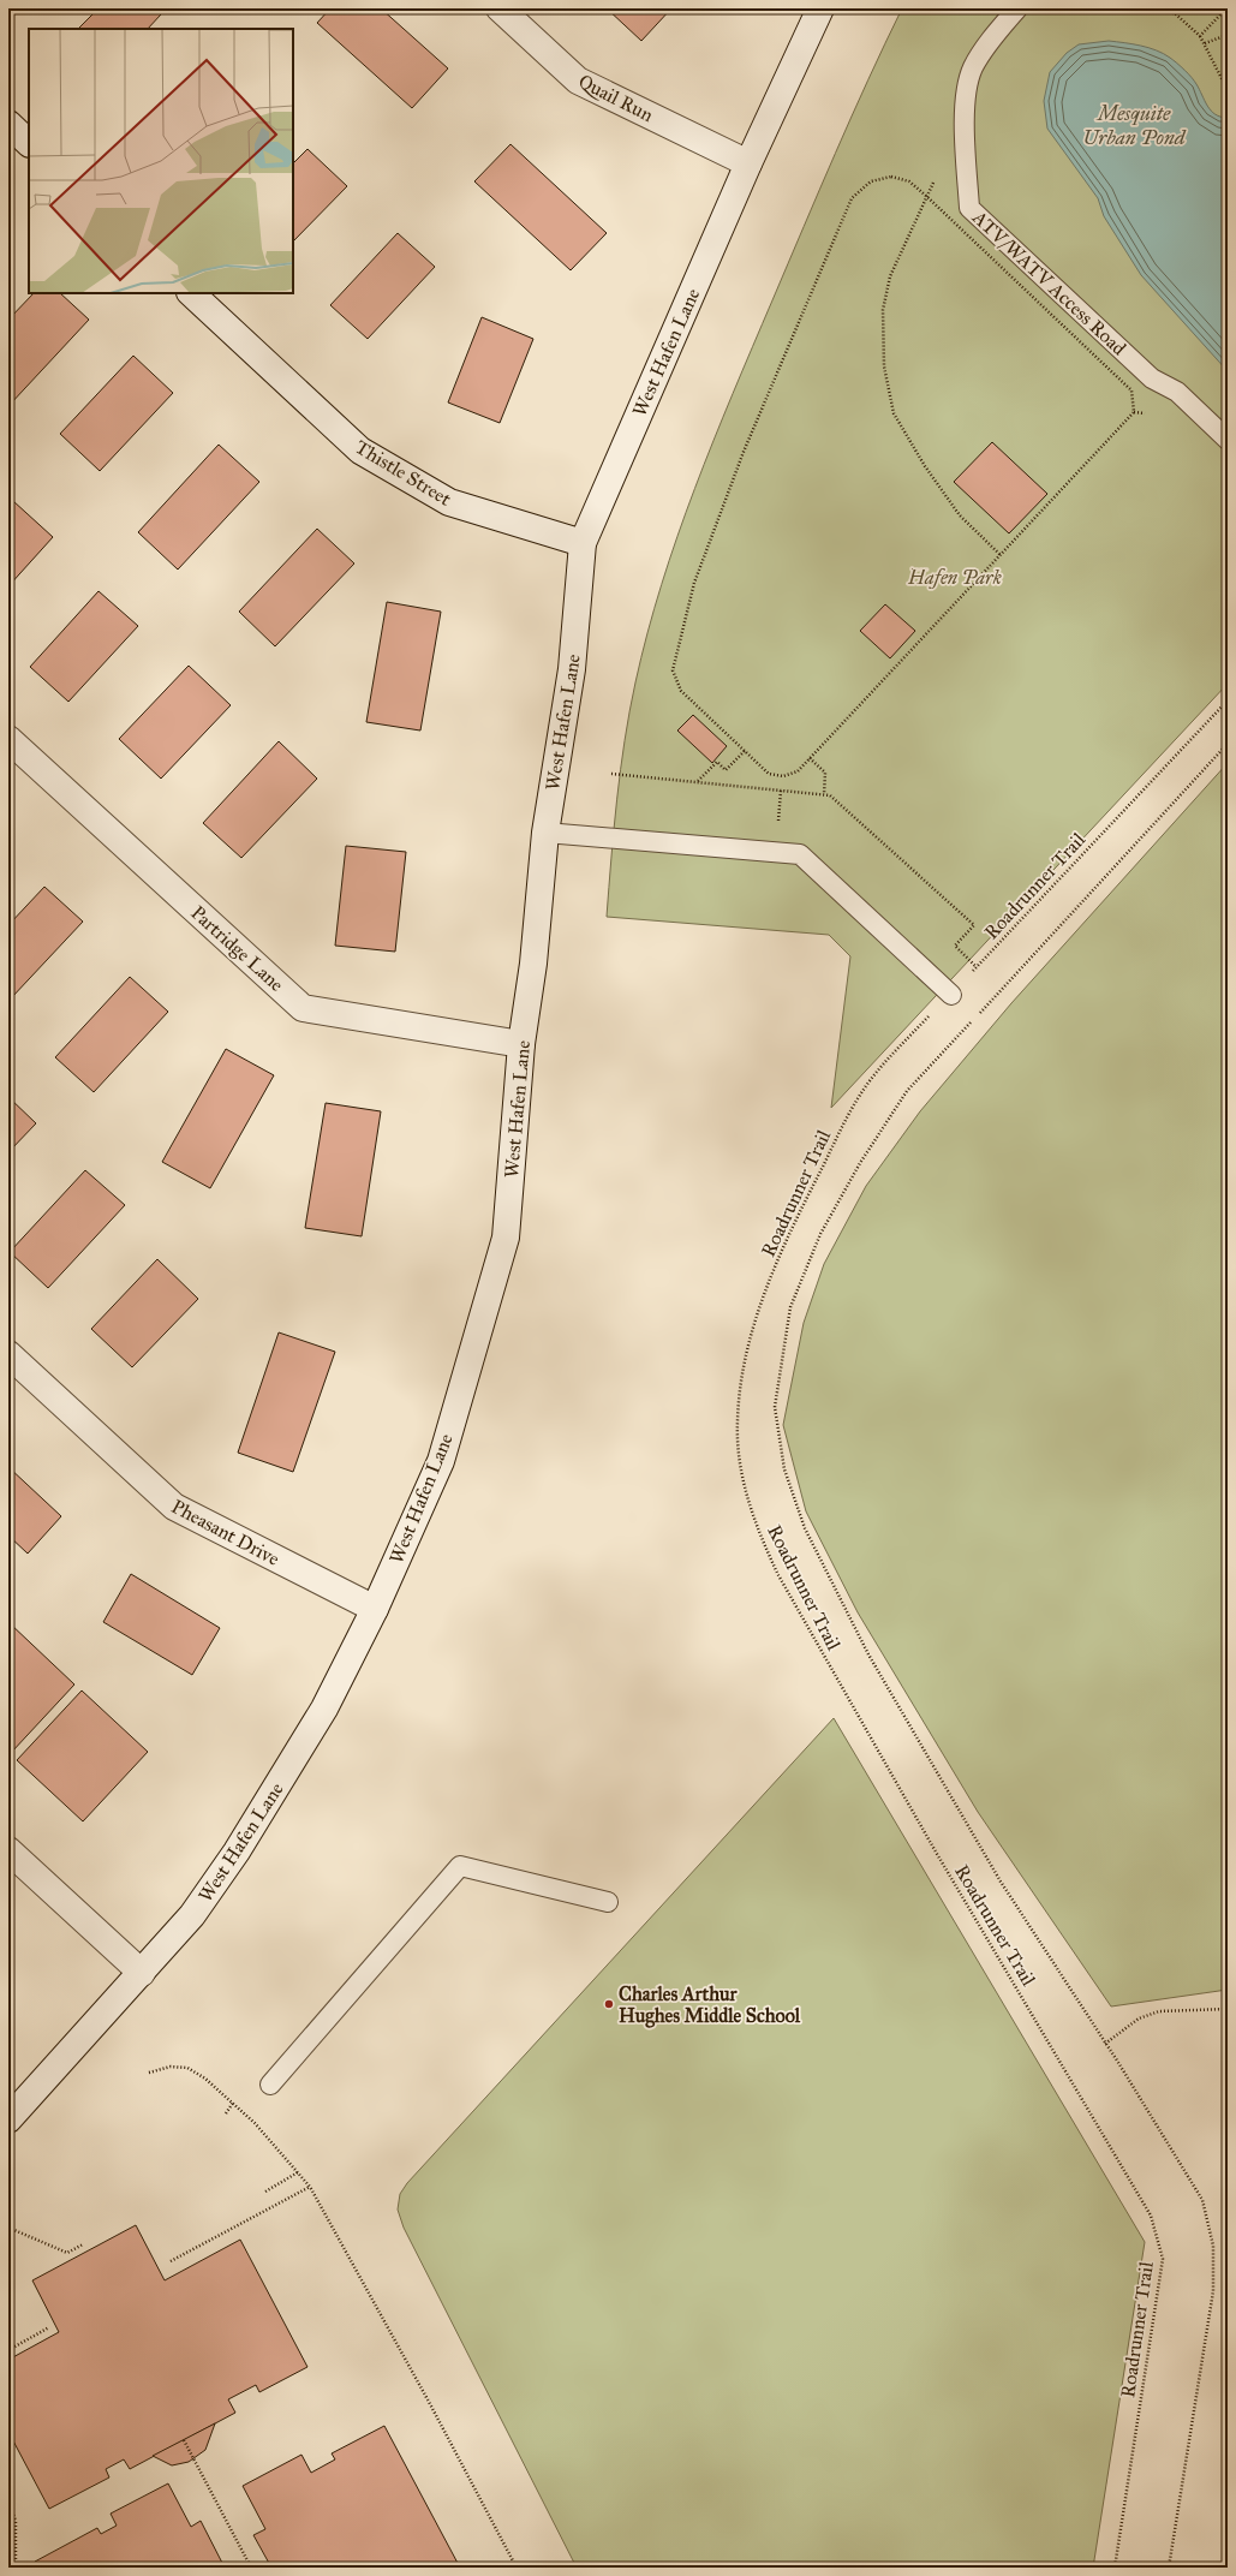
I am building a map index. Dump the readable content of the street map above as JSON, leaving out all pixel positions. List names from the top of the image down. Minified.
{"streets":{"main road":["Quail Run","West Hafen Lane","Thistle Street","Partridge Lane","Pheasant Drive"],"lane":["ATV/WATV Access Road"],"path":["Roadrunner Trail"]},"crossings":[["Quail Run","West Hafen Lane"],["West Hafen Lane","Thistle Street"],["West Hafen Lane","Partridge Lane"],["West Hafen Lane","Pheasant Drive"]],"water":["Mesquite Urban Pond"],"parks":["Hafen Park"],"places":["Charles Arthur Hughes Middle School"]}
